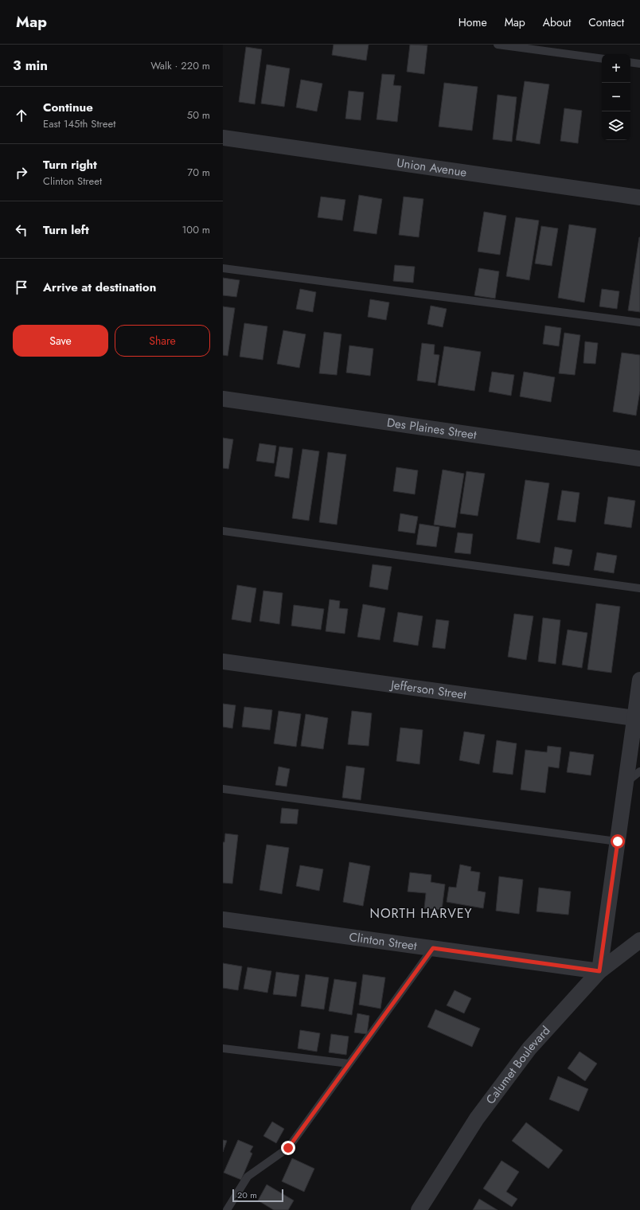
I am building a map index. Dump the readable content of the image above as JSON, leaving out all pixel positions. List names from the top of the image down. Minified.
{"streets":{"street":["Union Avenue","Des Plaines Street","Jefferson Street","Clinton Street","Calumet Boulevard"]},"crossings":[["Clinton Street","Calumet Boulevard"]],"districts":["NORTH HARVEY"],"scale_bar":"20 m","page":{"header":"Map","nav":["Home","Map","About","Contact"],"heading":["3 min","Walk · 220 m"],"map_buttons":["+","−"],"list":[["Continue","East 145th Street","50 m"],["Turn right","Clinton Street","70 m"],["Turn left","100 m"],"Arrive at destination"],"buttons":["Save","Share"],"scale":"20 m"}}
